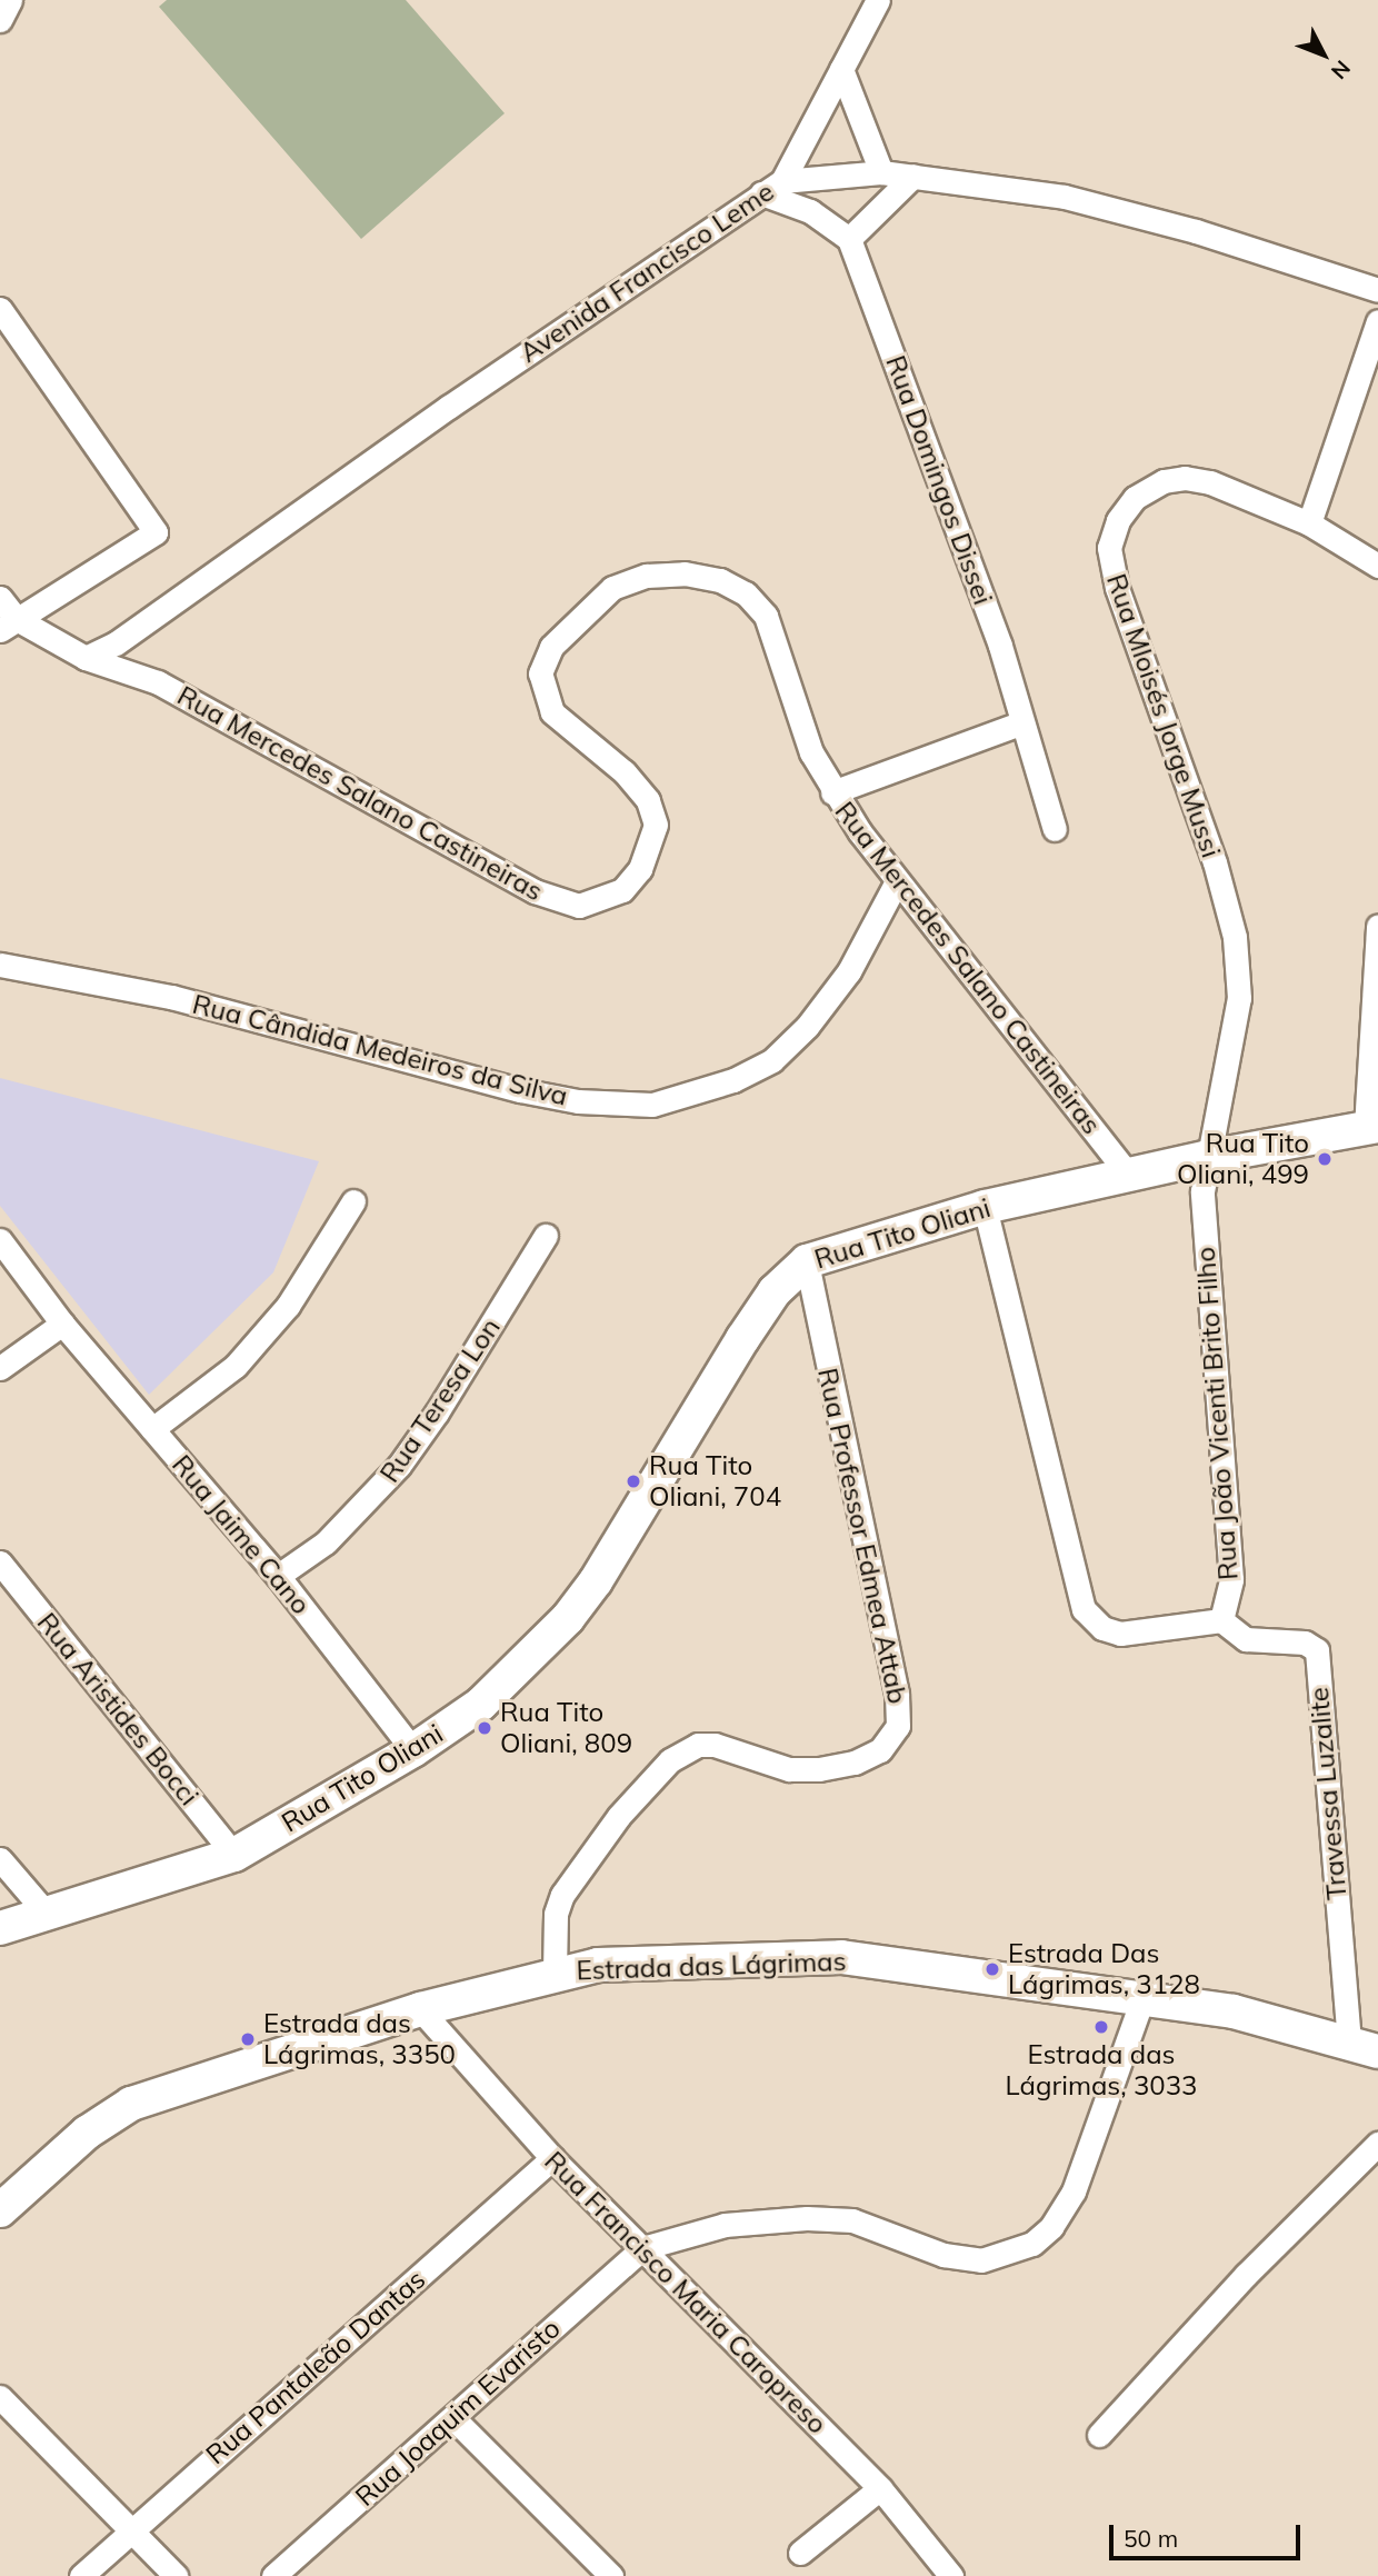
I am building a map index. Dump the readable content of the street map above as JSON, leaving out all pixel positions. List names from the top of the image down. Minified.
{"streets":{"street":["Avenida Francisco Leme","Rua Domingos Dissei","Rua Mloisés Jorge Mussi","Rua Mercedes Salano Castineiras","Rua Cândida Medeiros da Silva","Rua Tito Oliani","Rua Teresa Lon","Rua João Vicenti Brito Filho","Rua Jaime Cano","Rua Professor Edmea Attab","Rua Aristides Bocci","Travessa Luzalite","Estrada das Lágrimas","Rua Francisco Maria Caropreso","Rua Pantaleão Dantas","Rua Joaquim Evaristo"]},"crossings":[["Avenida Francisco Leme","Rua Mercedes Salano Castineiras"],["Rua Mloisés Jorge Mussi","Rua Tito Oliani"],["Rua Mloisés Jorge Mussi","Rua João Vicenti Brito Filho"],["Rua Mercedes Salano Castineiras","Rua Cândida Medeiros da Silva"],["Rua Mercedes Salano Castineiras","Rua Tito Oliani"],["Rua Tito Oliani","Rua João Vicenti Brito Filho"],["Rua Tito Oliani","Rua Jaime Cano"],["Rua Tito Oliani","Rua Professor Edmea Attab"],["Rua Tito Oliani","Rua Aristides Bocci"],["Rua Teresa Lon","Rua Jaime Cano"],["Rua João Vicenti Brito Filho","Travessa Luzalite"],["Rua Professor Edmea Attab","Estrada das Lágrimas"],["Travessa Luzalite","Estrada das Lágrimas"],["Estrada das Lágrimas","Rua Francisco Maria Caropreso"],["Rua Francisco Maria Caropreso","Rua Pantaleão Dantas"],["Rua Francisco Maria Caropreso","Rua Joaquim Evaristo"]],"places":["Rua Tito Oliani, 499","Rua Tito Oliani, 704","Rua Tito Oliani, 809","Estrada Das Lágrimas, 3128","Estrada das Lágrimas, 3033","Estrada das Lágrimas, 3350"],"scale_bar":"50 m","north":"bottom right"}
